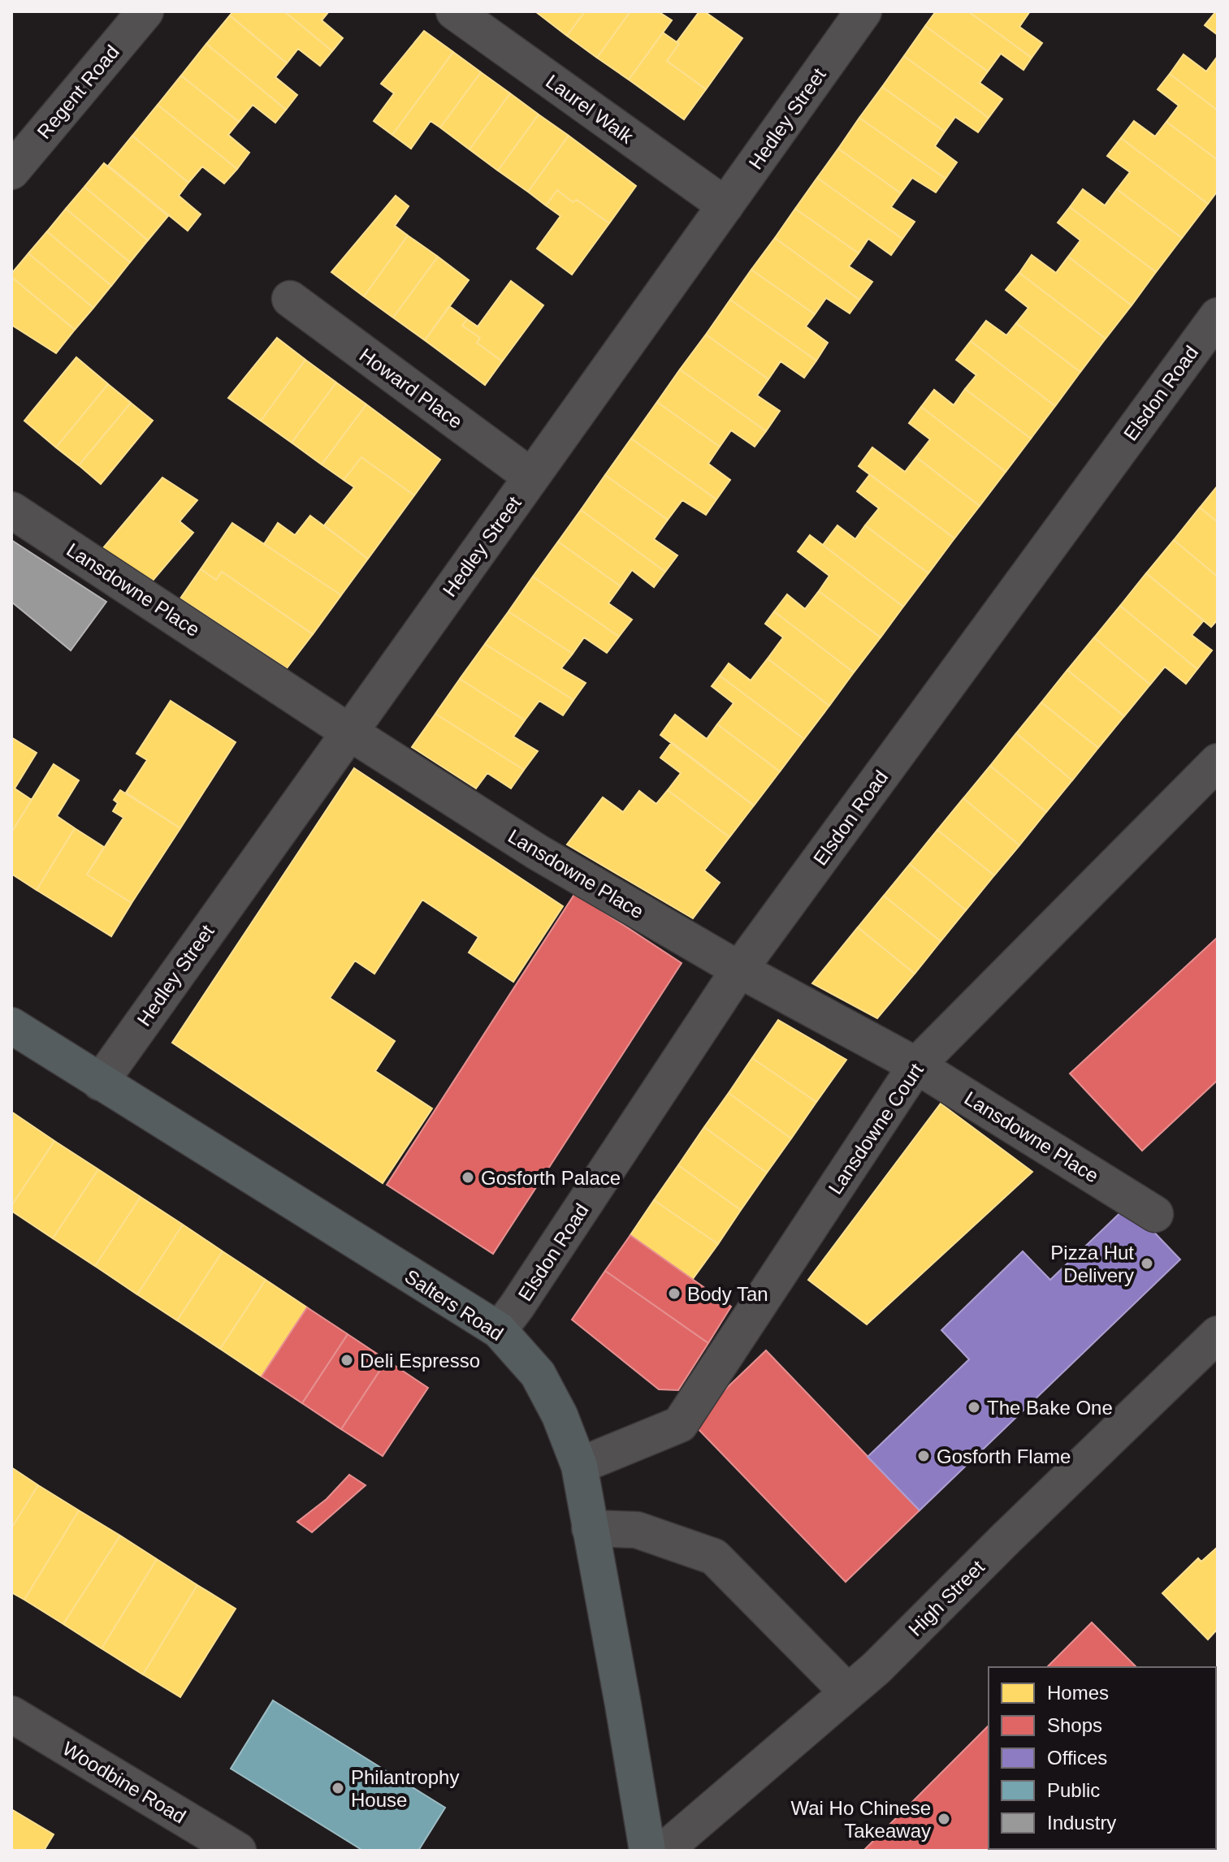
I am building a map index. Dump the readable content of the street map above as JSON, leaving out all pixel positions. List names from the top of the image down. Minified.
{"streets":{"main road":["Salters Road"],"street":["Regent Road","Laurel Walk","Hedley Street","Howard Place","Elsdon Road","Lansdowne Place","Lansdowne Court","High Street","Woodbine Road"]},"crossings":[["Laurel Walk","Hedley Street"],["Hedley Street","Howard Place"],["Hedley Street","Lansdowne Place"],["Hedley Street","Salters Road"],["Elsdon Road","Lansdowne Place"],["Elsdon Road","Salters Road"],["Lansdowne Place","Lansdowne Court"],["Lansdowne Court","Salters Road"]],"places":["Gosforth Palace","Pizza Hut Delivery","Body Tan","Deli Espresso","The Bake One","Gosforth Flame","Philantrophy House","Wai Ho Chinese Takeaway"],"legend":["Homes","Shops","Offices","Public","Industry"]}
